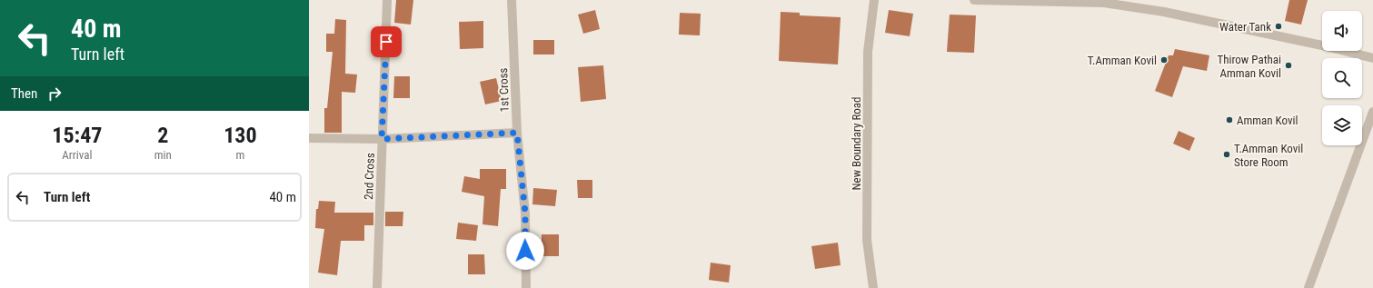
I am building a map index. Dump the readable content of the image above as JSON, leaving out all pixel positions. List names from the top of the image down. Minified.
{"streets":{"street":["1st Cross","New Boundary Road","2nd Cross"]},"places":["Water Tank","T.Amman Kovil","Thirow Pathai Amman Kovil","Amman Kovil","T.Amman Kovil Store Room"],"page":{"turn":["40 m","Turn left"],"then":"Then","eta":["15:47","Arrival","2","min","130","m"],"list":[{"name":"Turn left","value":"40 m"}]}}
